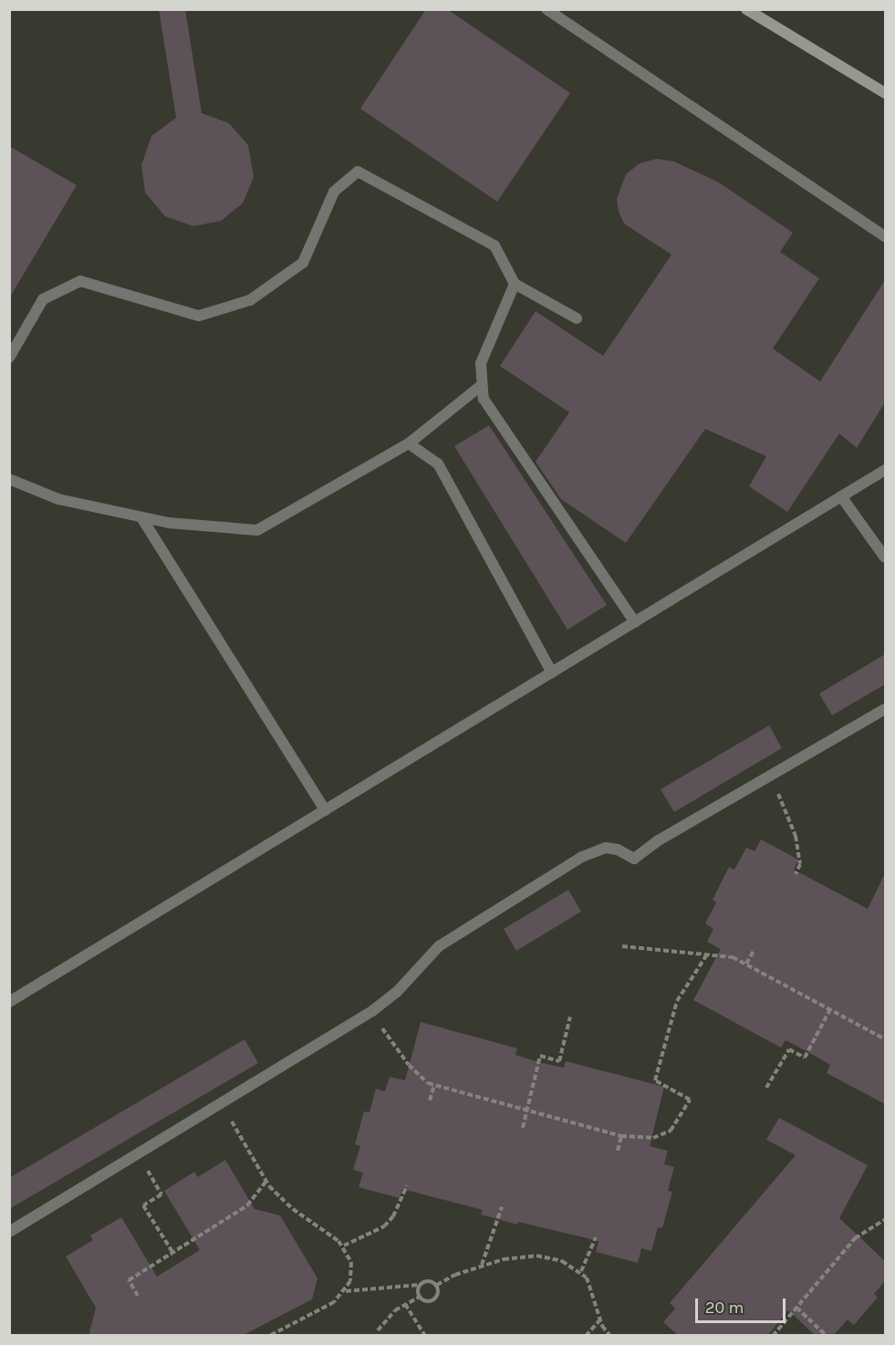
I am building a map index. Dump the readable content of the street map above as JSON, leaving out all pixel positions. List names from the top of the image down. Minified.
{"scale_bar":"20 m"}
